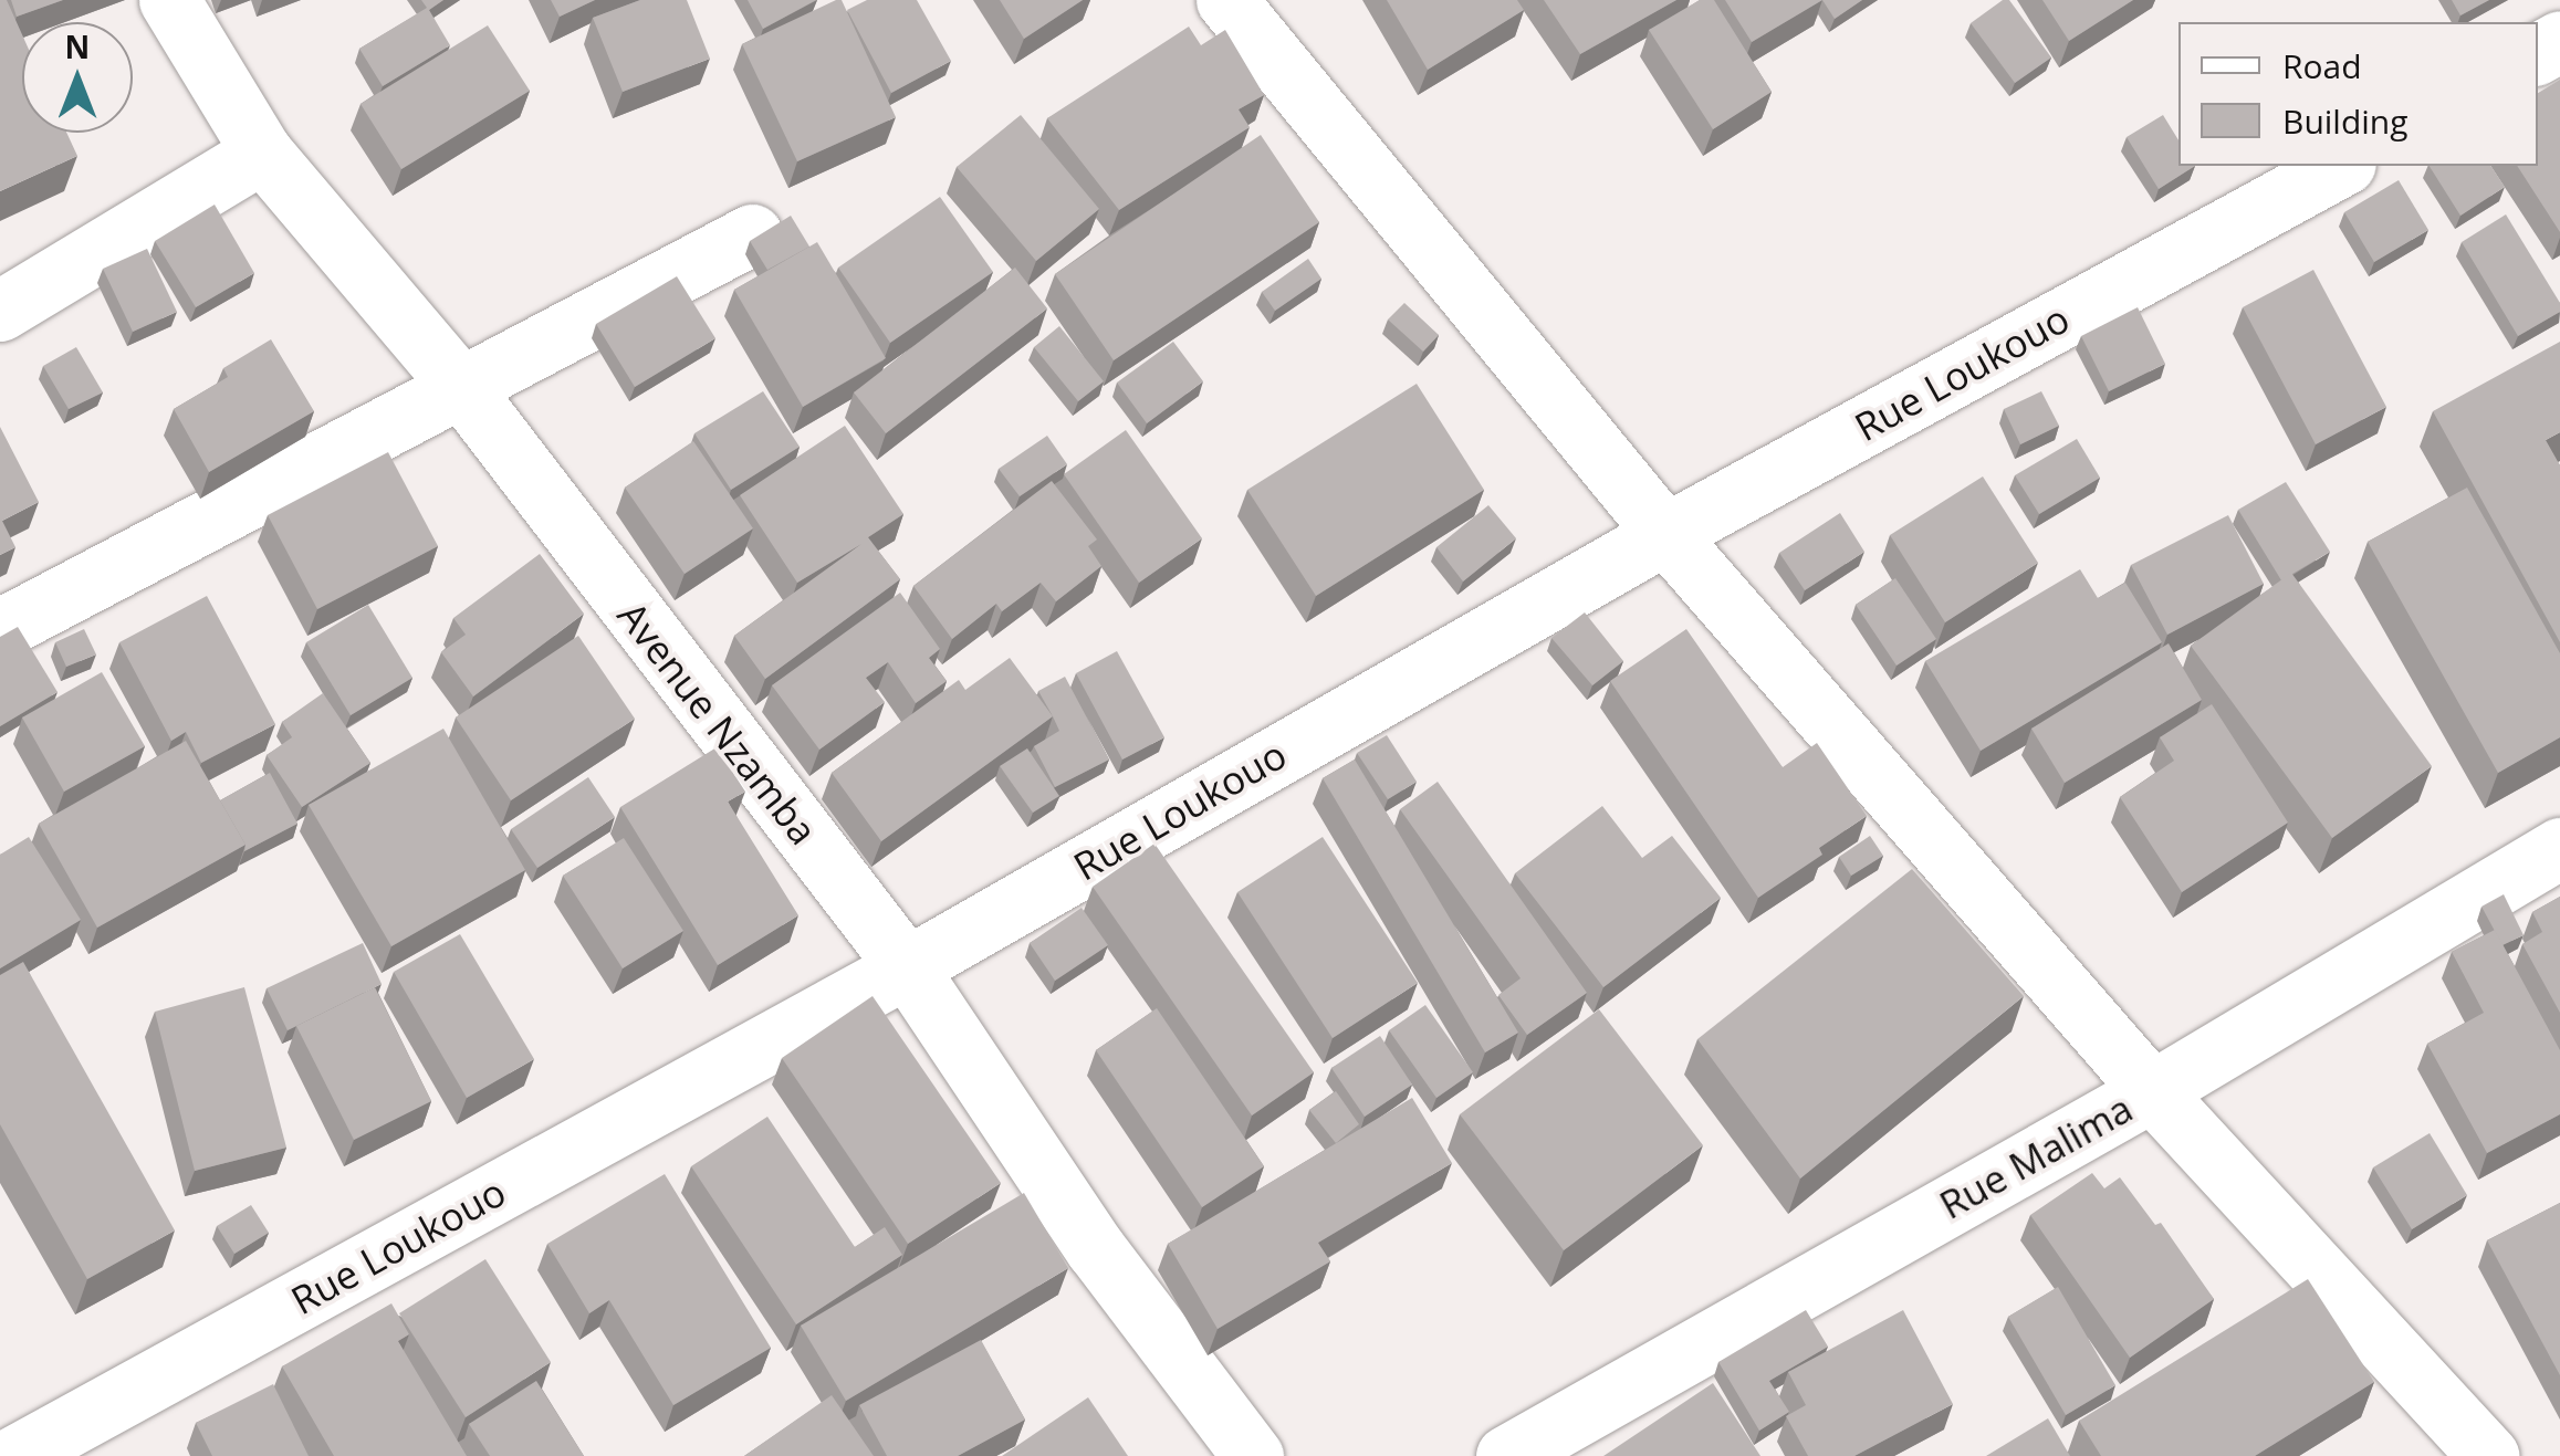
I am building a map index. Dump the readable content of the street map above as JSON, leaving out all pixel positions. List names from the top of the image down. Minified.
{"streets":{"street":["Rue Loukouo","Avenue Nzamba","Rue Malima"]},"crossings":[["Rue Loukouo","Avenue Nzamba"]],"legend":["Road","Building"],"north":"top"}
